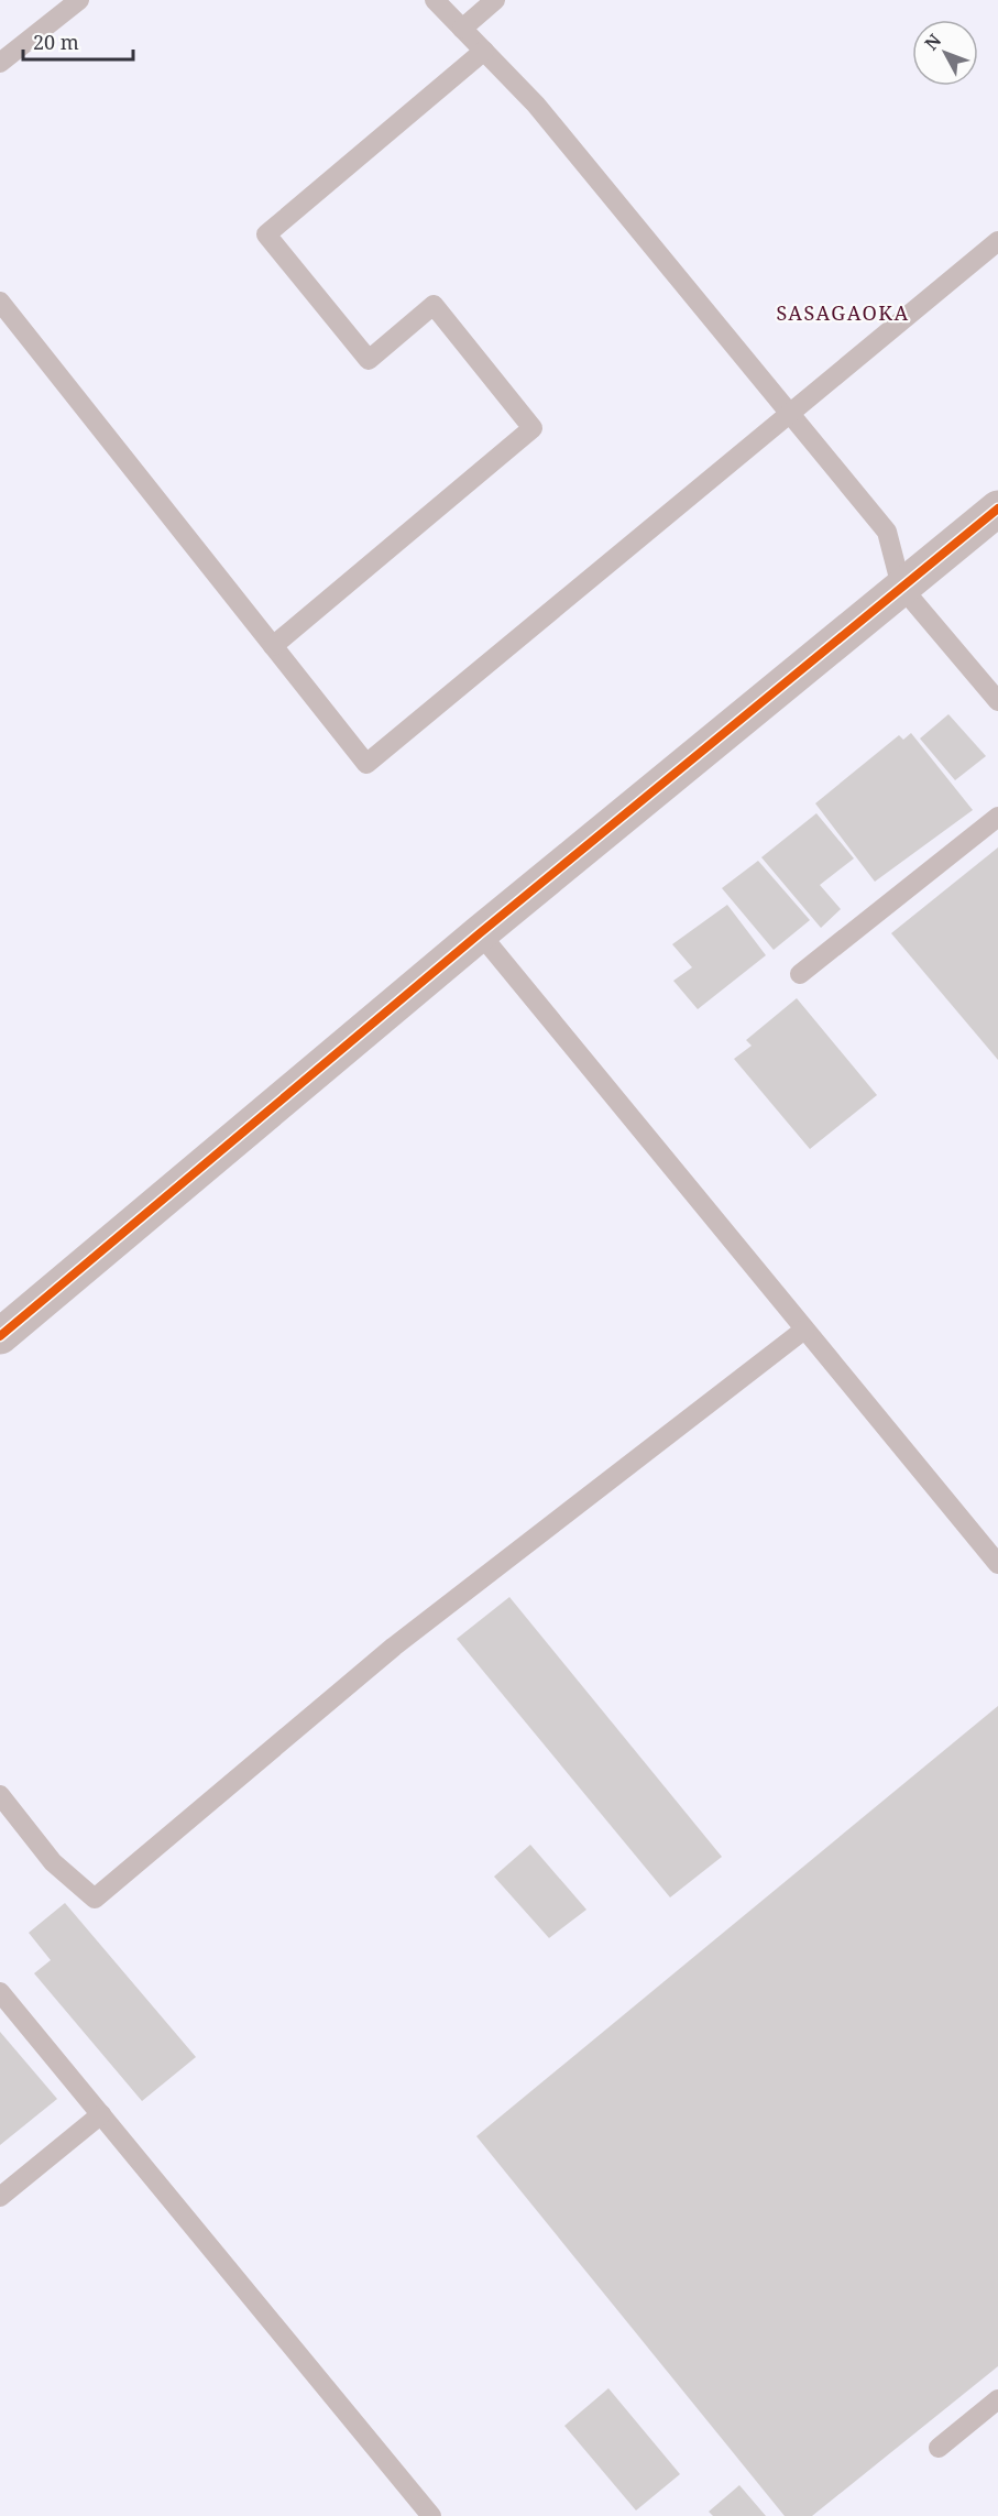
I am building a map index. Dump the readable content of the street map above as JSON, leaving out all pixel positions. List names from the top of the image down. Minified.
{"districts":["SASAGAOKA"],"scale_bar":"20 m","north":"top left"}
